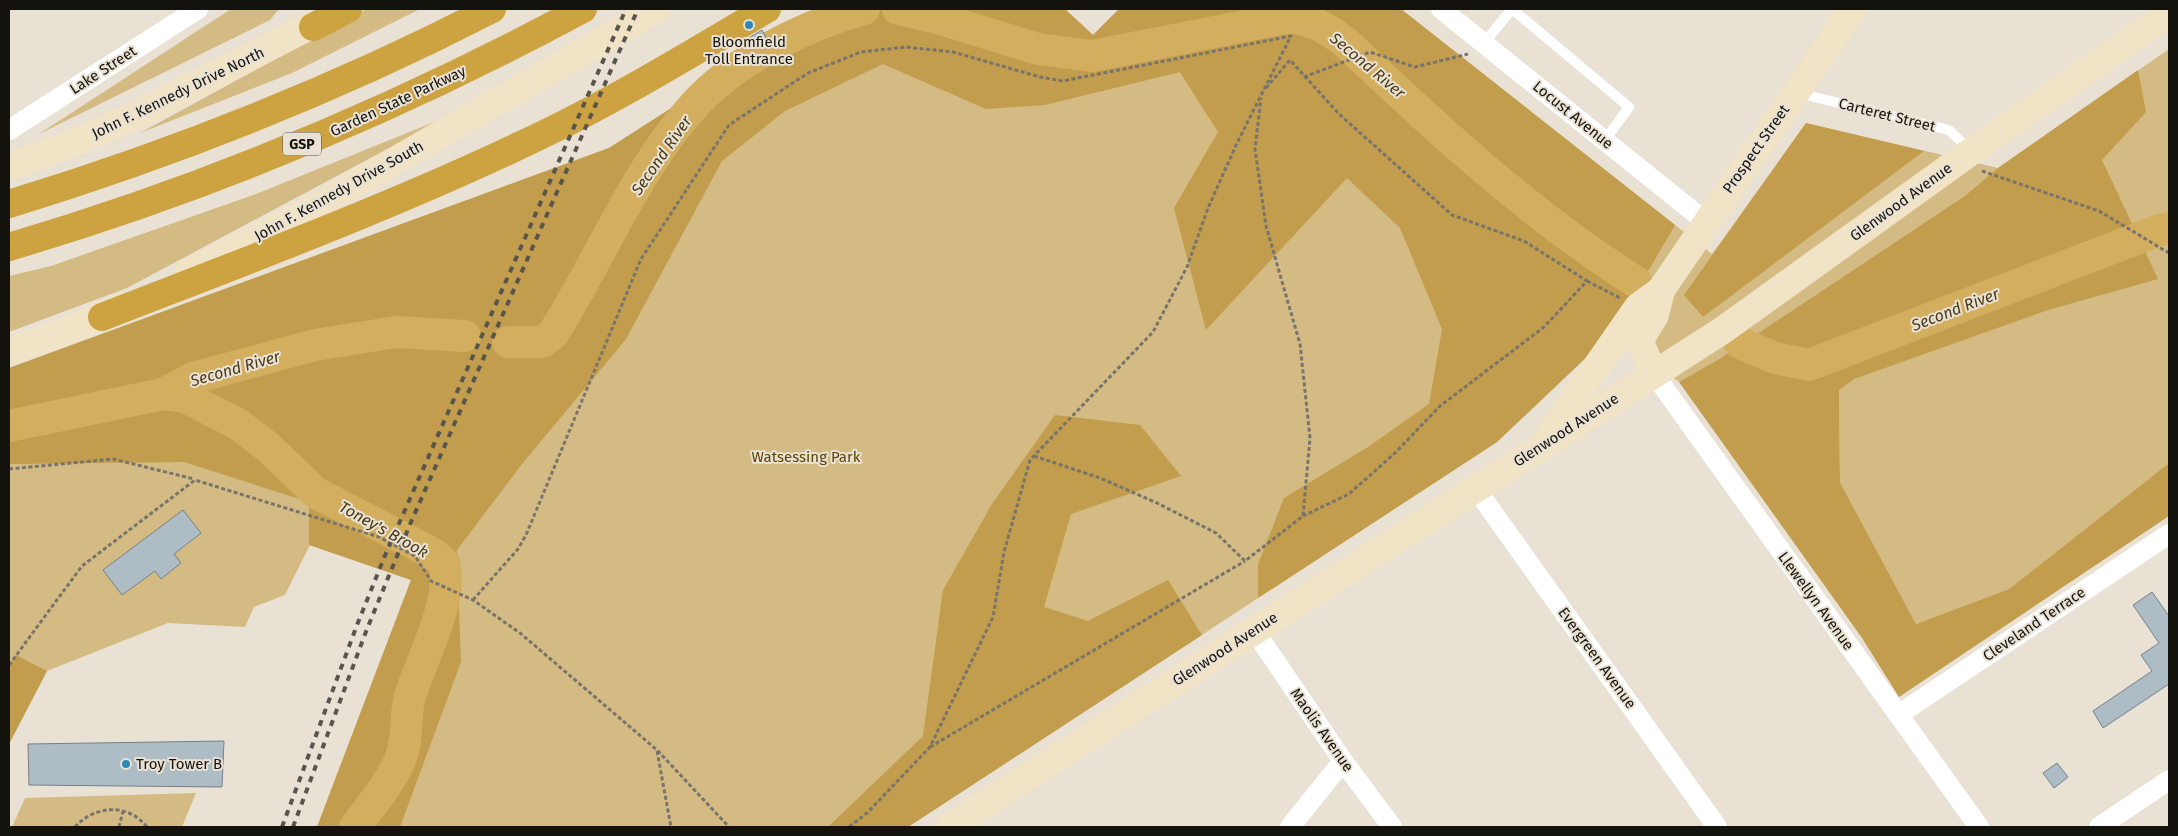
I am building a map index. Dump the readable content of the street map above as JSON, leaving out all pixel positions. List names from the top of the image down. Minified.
{"streets":{"highway":["Garden State Parkway","GSP"],"street":["Lake Street","John F. Kennedy Drive North","Locust Avenue","Prospect Street","John F. Kennedy Drive South","Glenwood Avenue","Llewellyn Avenue","Cleveland Terrace","Evergreen Avenue","Maolis Avenue"],"lane":["Carteret Street"]},"crossings":[["Locust Avenue","Prospect Street"],["Carteret Street","Prospect Street"],["Carteret Street","Glenwood Avenue"],["Prospect Street","Glenwood Avenue"],["Prospect Street","Llewellyn Avenue"],["Glenwood Avenue","Llewellyn Avenue"],["Glenwood Avenue","Evergreen Avenue"],["Glenwood Avenue","Maolis Avenue"],["Llewellyn Avenue","Cleveland Terrace"]],"water":["Second River","Toney's Brook"],"parks":["Watsessing Park"],"places":["Bloomfield Toll Entrance","Troy Tower B"]}
